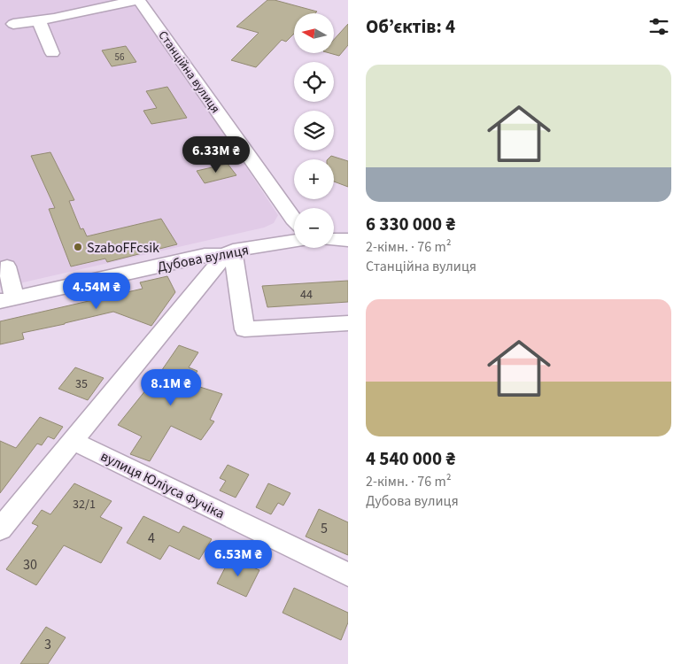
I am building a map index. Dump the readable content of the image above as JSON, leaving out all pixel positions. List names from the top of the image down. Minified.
{"streets":{"street":["Станційна вулиця","Дубова вулиця","вулиця Юліуса Фучіка"]},"places":["SzaboFFcsik"],"house_numbers":["56","44","35","32/1","5","4","30","3"],"north":"left","page":{"heading":"Об’єктів: 4","map_buttons":["+","−"],"list":[{"name":"6 330 000 ₴","note":"2-кімн. · 76 m² · Станційна вулиця"},{"name":"4 540 000 ₴","note":"2-кімн. · 76 m² · Дубова вулиця"}],"price":["6.33M ₴","4.54M ₴","8.1M ₴","6.53M ₴"]}}
